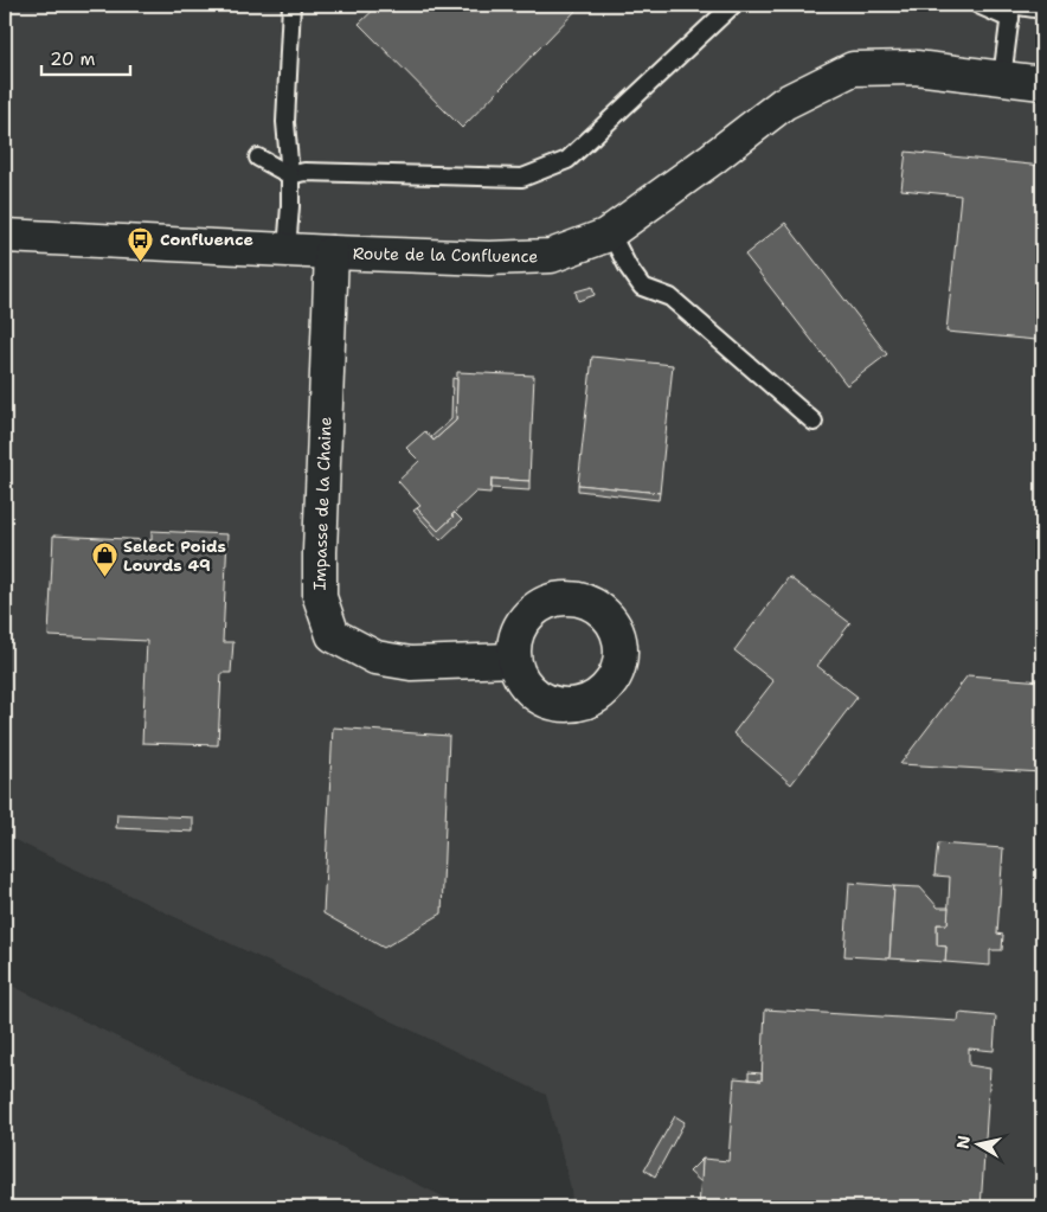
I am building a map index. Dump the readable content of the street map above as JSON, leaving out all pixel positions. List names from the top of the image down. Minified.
{"streets":{"street":["Route de la Confluence","Impasse de la Chaine"]},"crossings":[["Route de la Confluence","Impasse de la Chaine"]],"places":{"bus stop":["Confluence"],"shop":["Select Poids Lourds 49"]},"scale_bar":"20 m","north":"left"}
